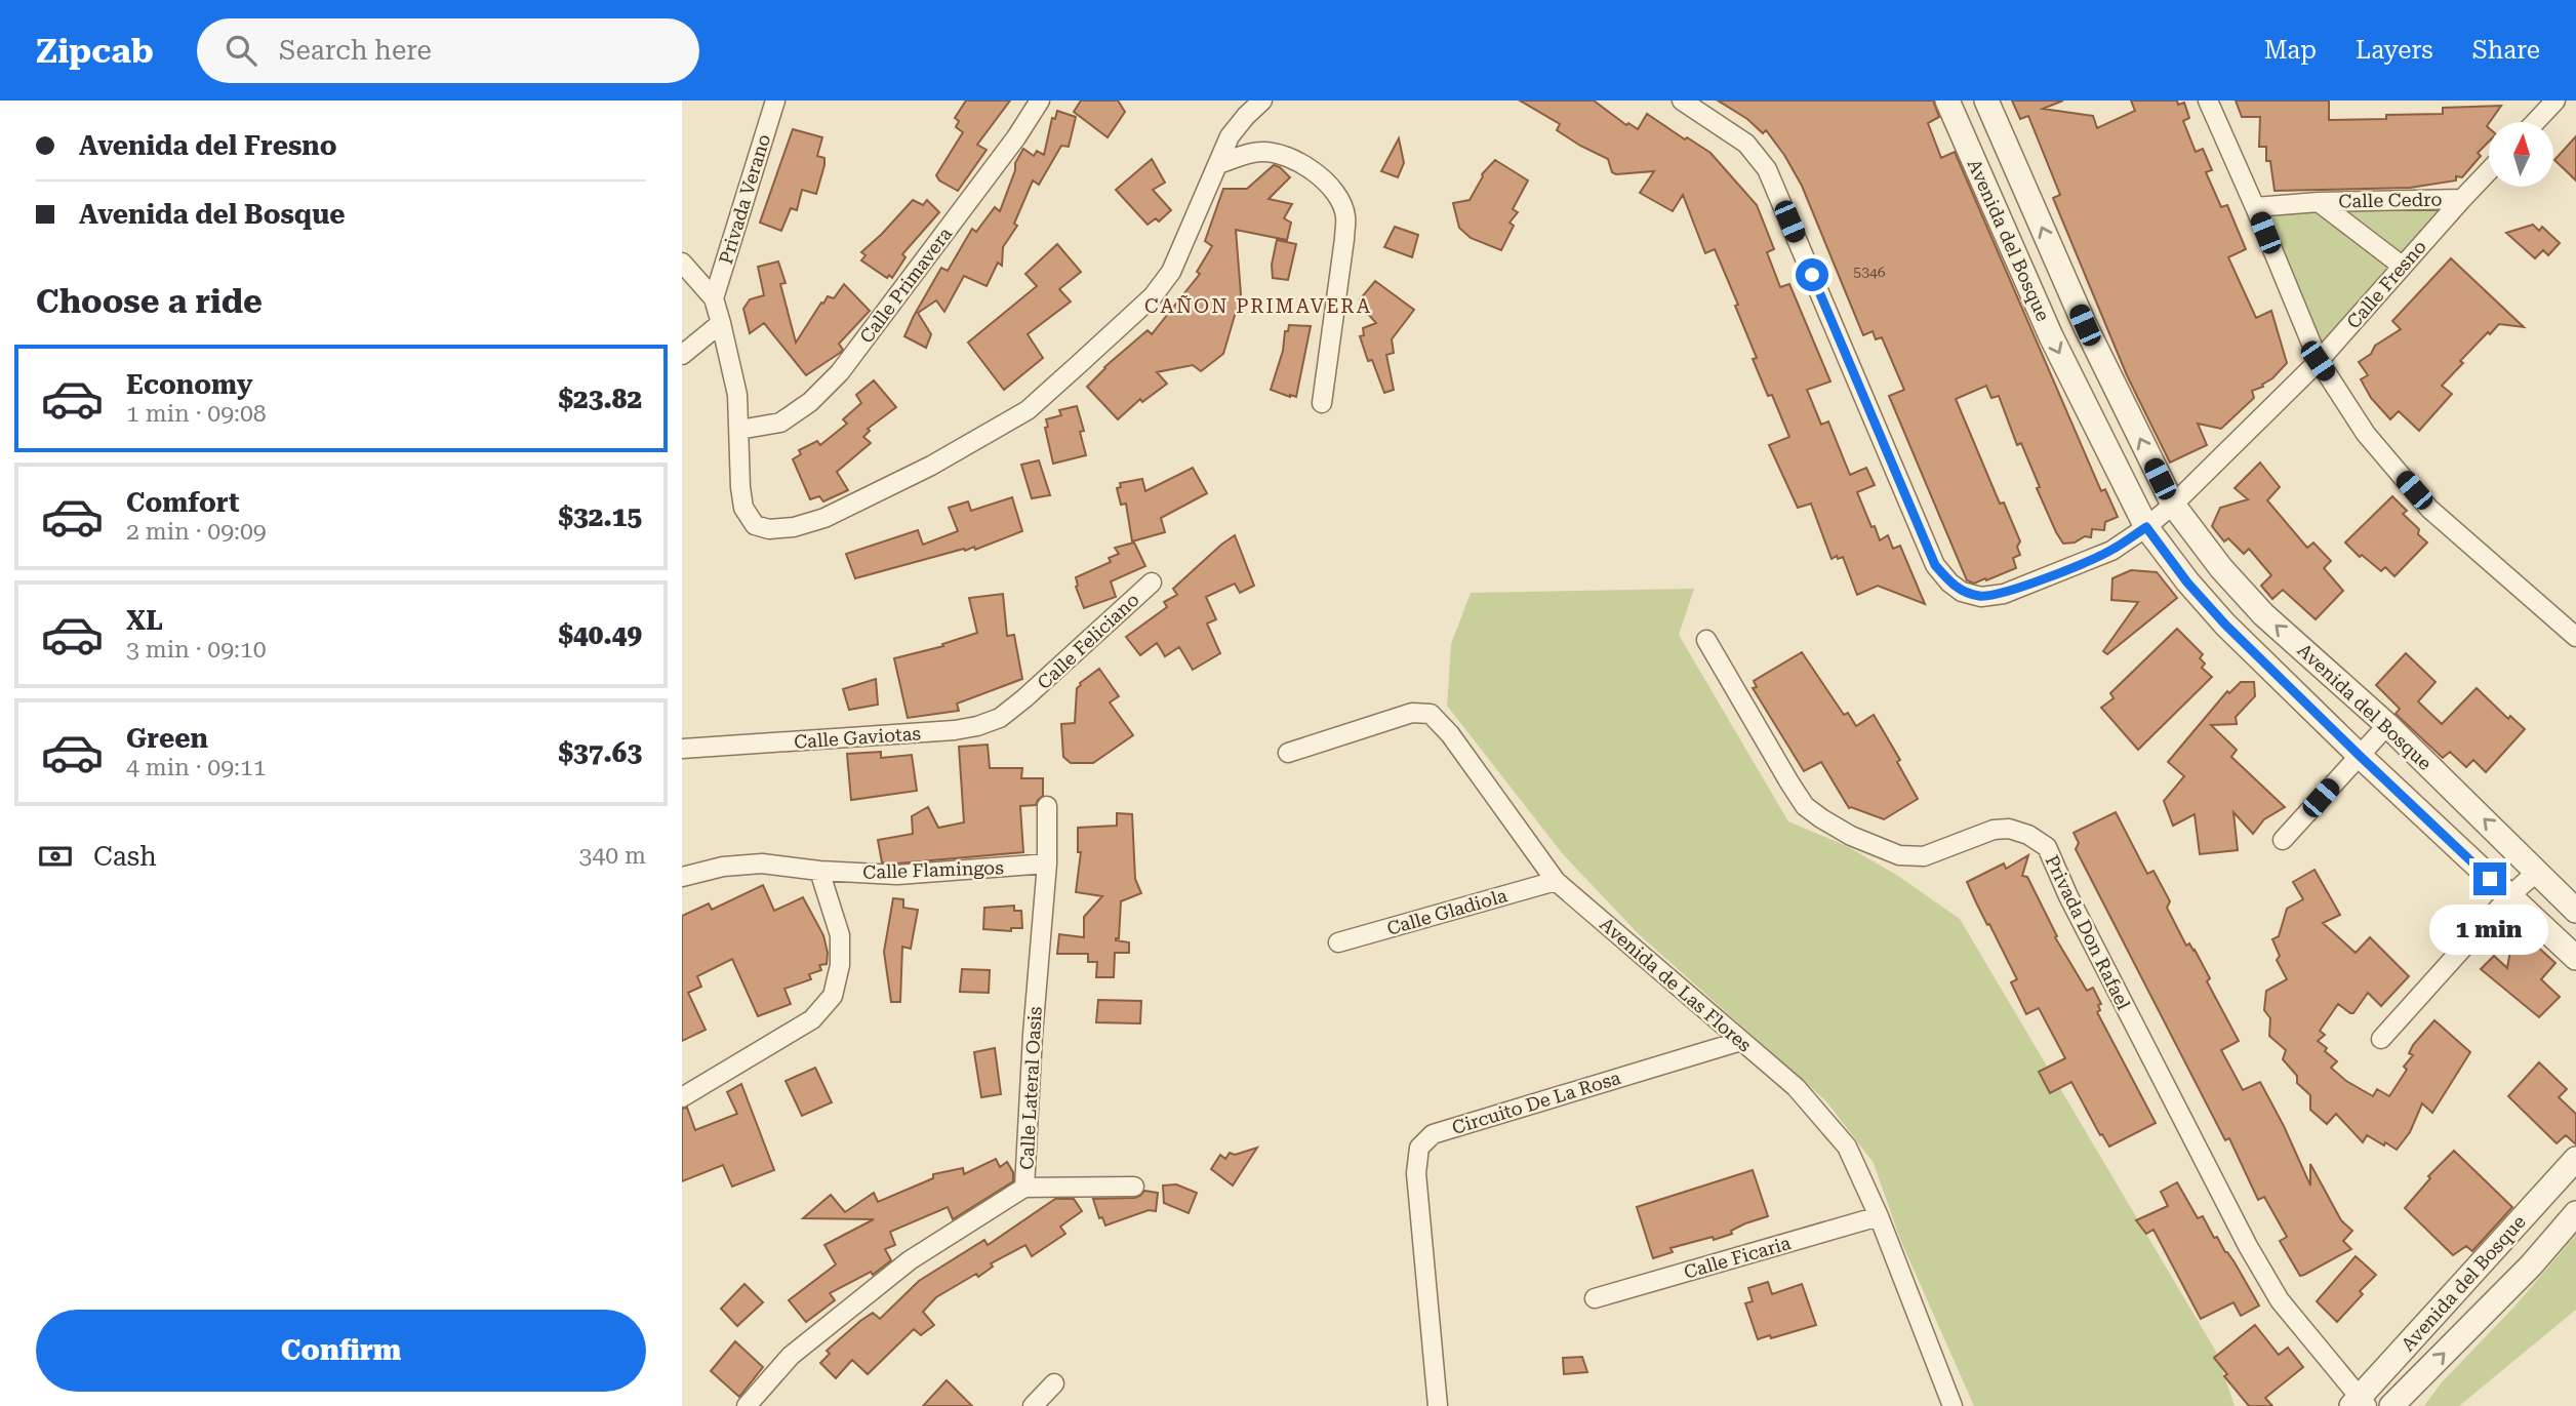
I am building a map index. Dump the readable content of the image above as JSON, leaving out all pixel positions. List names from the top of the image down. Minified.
{"streets":{"street":["Privada Verano","Calle Cedro","Avenida del Bosque","Calle Fresno","Calle Primavera","Calle Feliciano","Calle Gaviotas","Calle Flamingos","Calle Gladiola","Privada Don Rafael","Avenida de Las Flores","Calle Lateral Oasis","Circuito De La Rosa","Calle Ficaria"]},"crossings":[["Calle Cedro","Calle Fresno"],["Avenida del Bosque","Calle Fresno"],["Avenida del Bosque","Privada Don Rafael"],["Calle Feliciano","Calle Gaviotas"],["Calle Flamingos","Calle Lateral Oasis"],["Calle Gladiola","Avenida de Las Flores"],["Avenida de Las Flores","Circuito De La Rosa"],["Avenida de Las Flores","Calle Ficaria"]],"districts":["CAÑON PRIMAVERA"],"house_numbers":["5346"],"north":"top","page":{"header":"Zipcab","search":"Search here","nav":["Map","Layers","Share"],"banner":["Avenida del Fresno","Avenida del Bosque"],"heading":"Choose a ride","list":[{"name":"Economy","note":"1 min · 09:08","value":"$23.82"},{"name":"Comfort","note":"2 min · 09:09","value":"$32.15"},{"name":"XL","note":"3 min · 09:10","value":"$40.49"},{"name":"Green","note":"4 min · 09:11","value":"$37.63"}],"pay":["Cash","340 m"],"bubble":"1 min","buttons":"Confirm"}}
